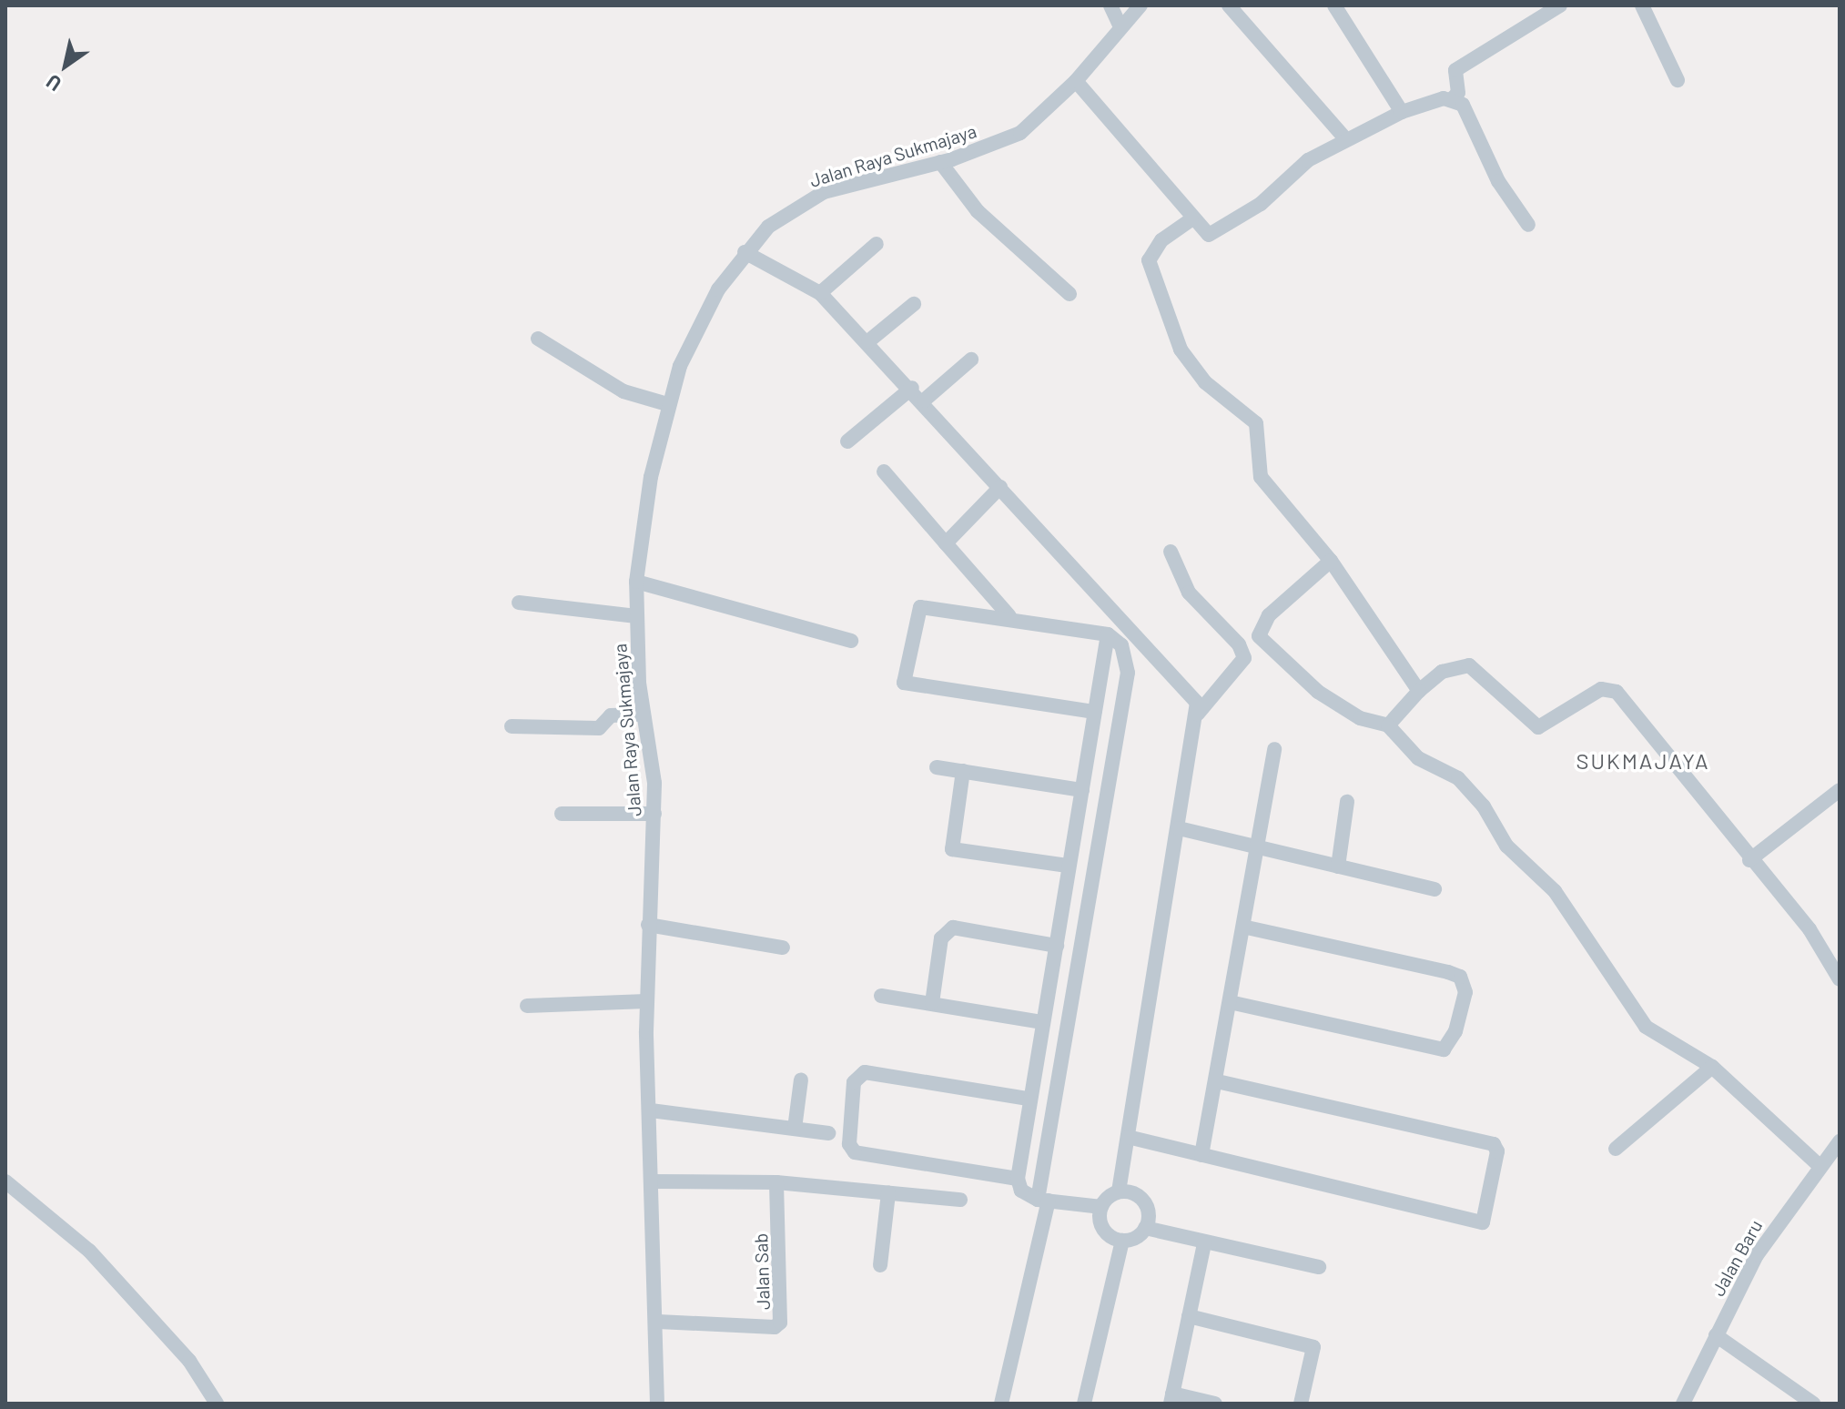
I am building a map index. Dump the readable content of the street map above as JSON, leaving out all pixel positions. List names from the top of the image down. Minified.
{"streets":{"street":["Jalan Raya Sukmajaya","Jalan Baru","Jalan Sab"]},"crossings":[["Jalan Raya Sukmajaya","Jalan Sab"]],"districts":["SUKMAJAYA"],"north":"bottom left"}
